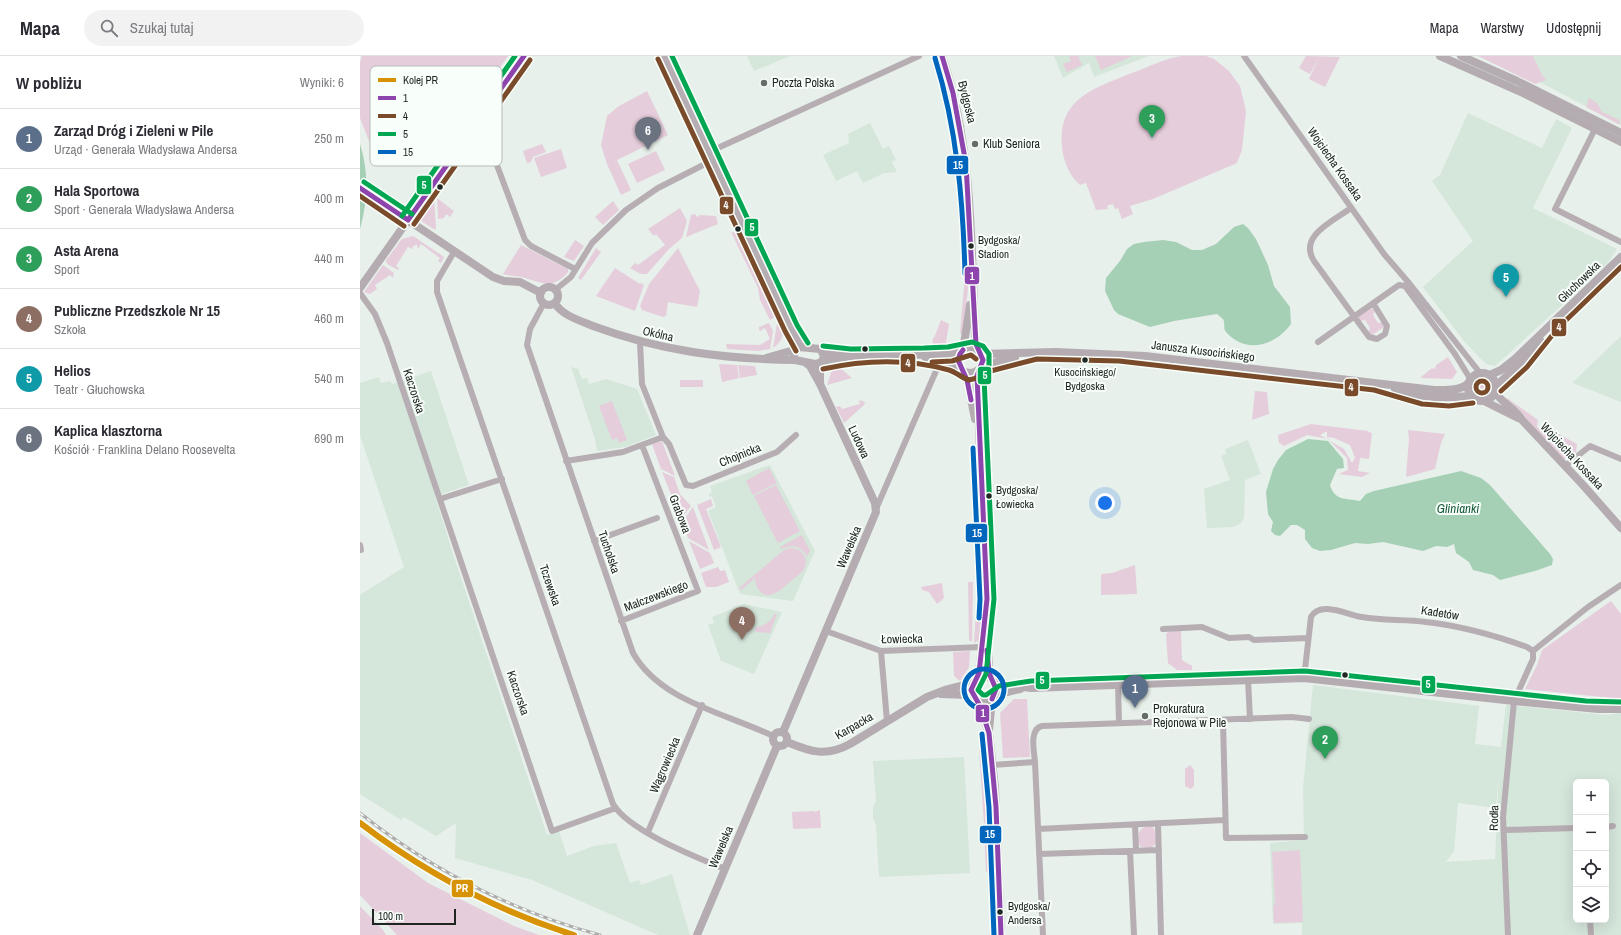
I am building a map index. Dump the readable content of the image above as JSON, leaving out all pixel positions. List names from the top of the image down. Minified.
{"streets":{"street":["Bydgoska","Wojciecha Kossaka","Głuchowska","Okólna","Janusza Kusocińskiego","Kaczorska","Ludowa","Chojnicka","Grabowa","Wawelska","Tucholska","Tczewska","Malczewskiego","Kadetów","Łowiecka","Karpacka","Wągrowiecka","Rodła"]},"crossings":[["Bydgoska","Janusza Kusocińskiego"],["Wojciecha Kossaka","Głuchowska"],["Wojciecha Kossaka","Janusza Kusocińskiego"],["Głuchowska","Janusza Kusocińskiego"],["Okólna","Ludowa"],["Okólna","Grabowa"],["Okólna","Tucholska"],["Kaczorska","Tczewska"],["Ludowa","Wawelska"],["Chojnicka","Grabowa"],["Grabowa","Malczewskiego"],["Wawelska","Tucholska"],["Wawelska","Łowiecka"],["Wawelska","Karpacka"],["Tucholska","Malczewskiego"],["Tucholska","Karpacka"],["Tucholska","Wągrowiecka"],["Łowiecka","Karpacka"]],"water":["Glinianki"],"places":["Poczta Polska","Klub Seniora","Bydgoska/ Stadion","Kusocińskiego/ Bydgoska","Bydgoska/ Łowiecka","Prokuratura Rejonowa w Pile","Bydgoska/ Andersa"],"lines":["transit line 1","transit line 5","transit line 15","transit line 4","rail line PR"],"legend":["Kolej PR","1","4","5","15"],"scale_bar":"100 m","page":{"header":"Mapa","search":"Szukaj tutaj","nav":["Mapa","Warstwy","Udostępnij"],"heading":["W pobliżu","Wyniki: 6"],"pins":["3","6","5","4","1","2"],"list":[{"mark":"1","name":"Zarząd Dróg i Zieleni w Pile","note":"Urząd · Generała Władysława Andersa","value":"250 m"},{"mark":"2","name":"Hala Sportowa","note":"Sport · Generała Władysława Andersa","value":"400 m"},{"mark":"3","name":"Asta Arena","note":"Sport","value":"440 m"},{"mark":"4","name":"Publiczne Przedszkole Nr 15","note":"Szkoła","value":"460 m"},{"mark":"5","name":"Helios","note":"Teatr · Głuchowska","value":"540 m"},{"mark":"6","name":"Kaplica klasztorna","note":"Kościół · Franklina Delano Roosevelta","value":"690 m"}],"map_buttons":["+","−"],"scale":"100 m"}}
